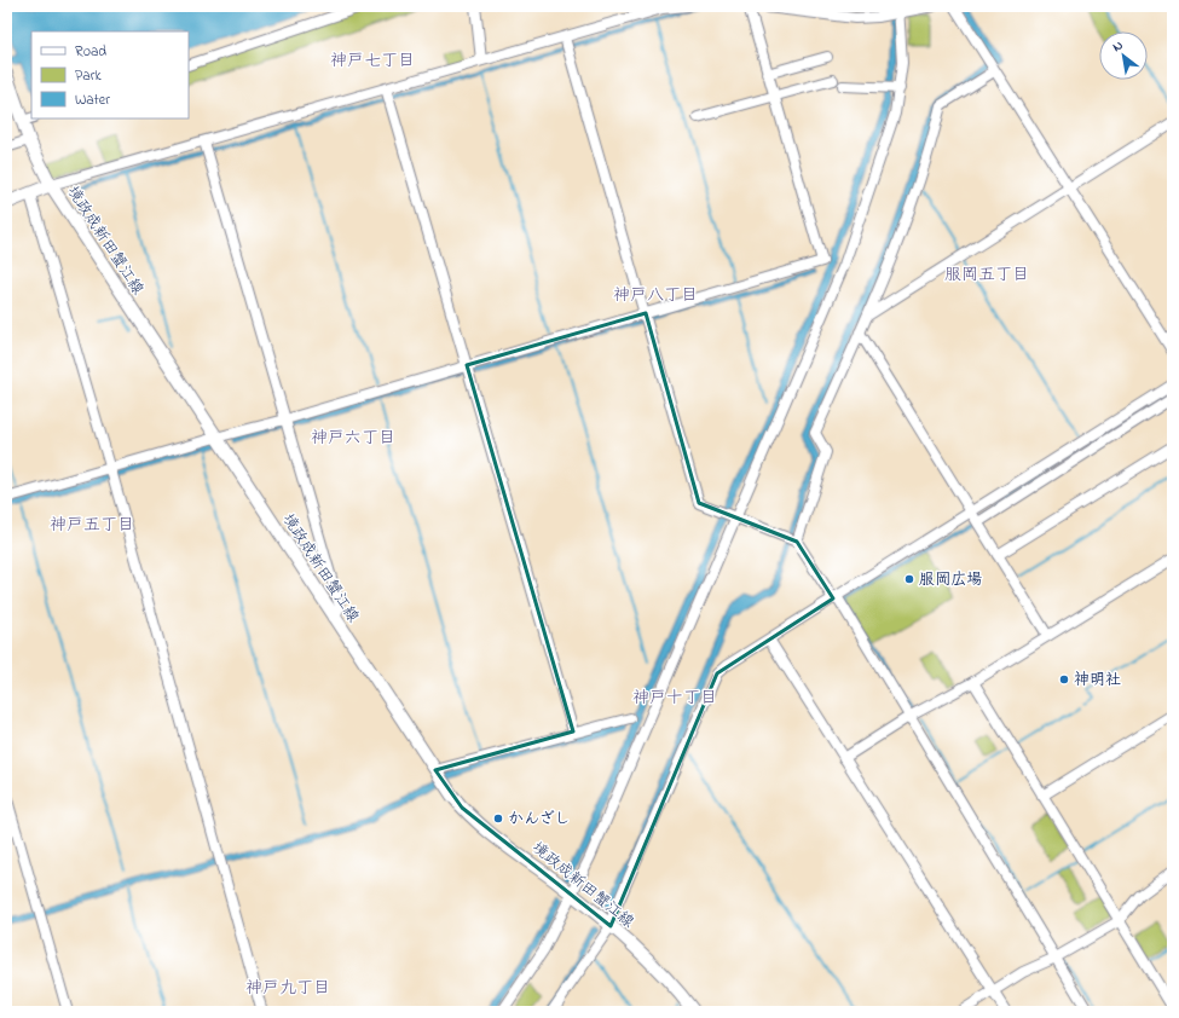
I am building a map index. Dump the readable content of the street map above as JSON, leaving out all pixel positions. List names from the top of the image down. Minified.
{"streets":{"main road":["境政成新田蟹江線"]},"districts":["神戸七丁目","服岡五丁目","神戸八丁目","神戸六丁目","神戸五丁目","神戸十丁目","神戸九丁目"],"places":["服岡広場","神明社","かんざし"],"legend":["Road","Park","Water"],"north":"top left"}
